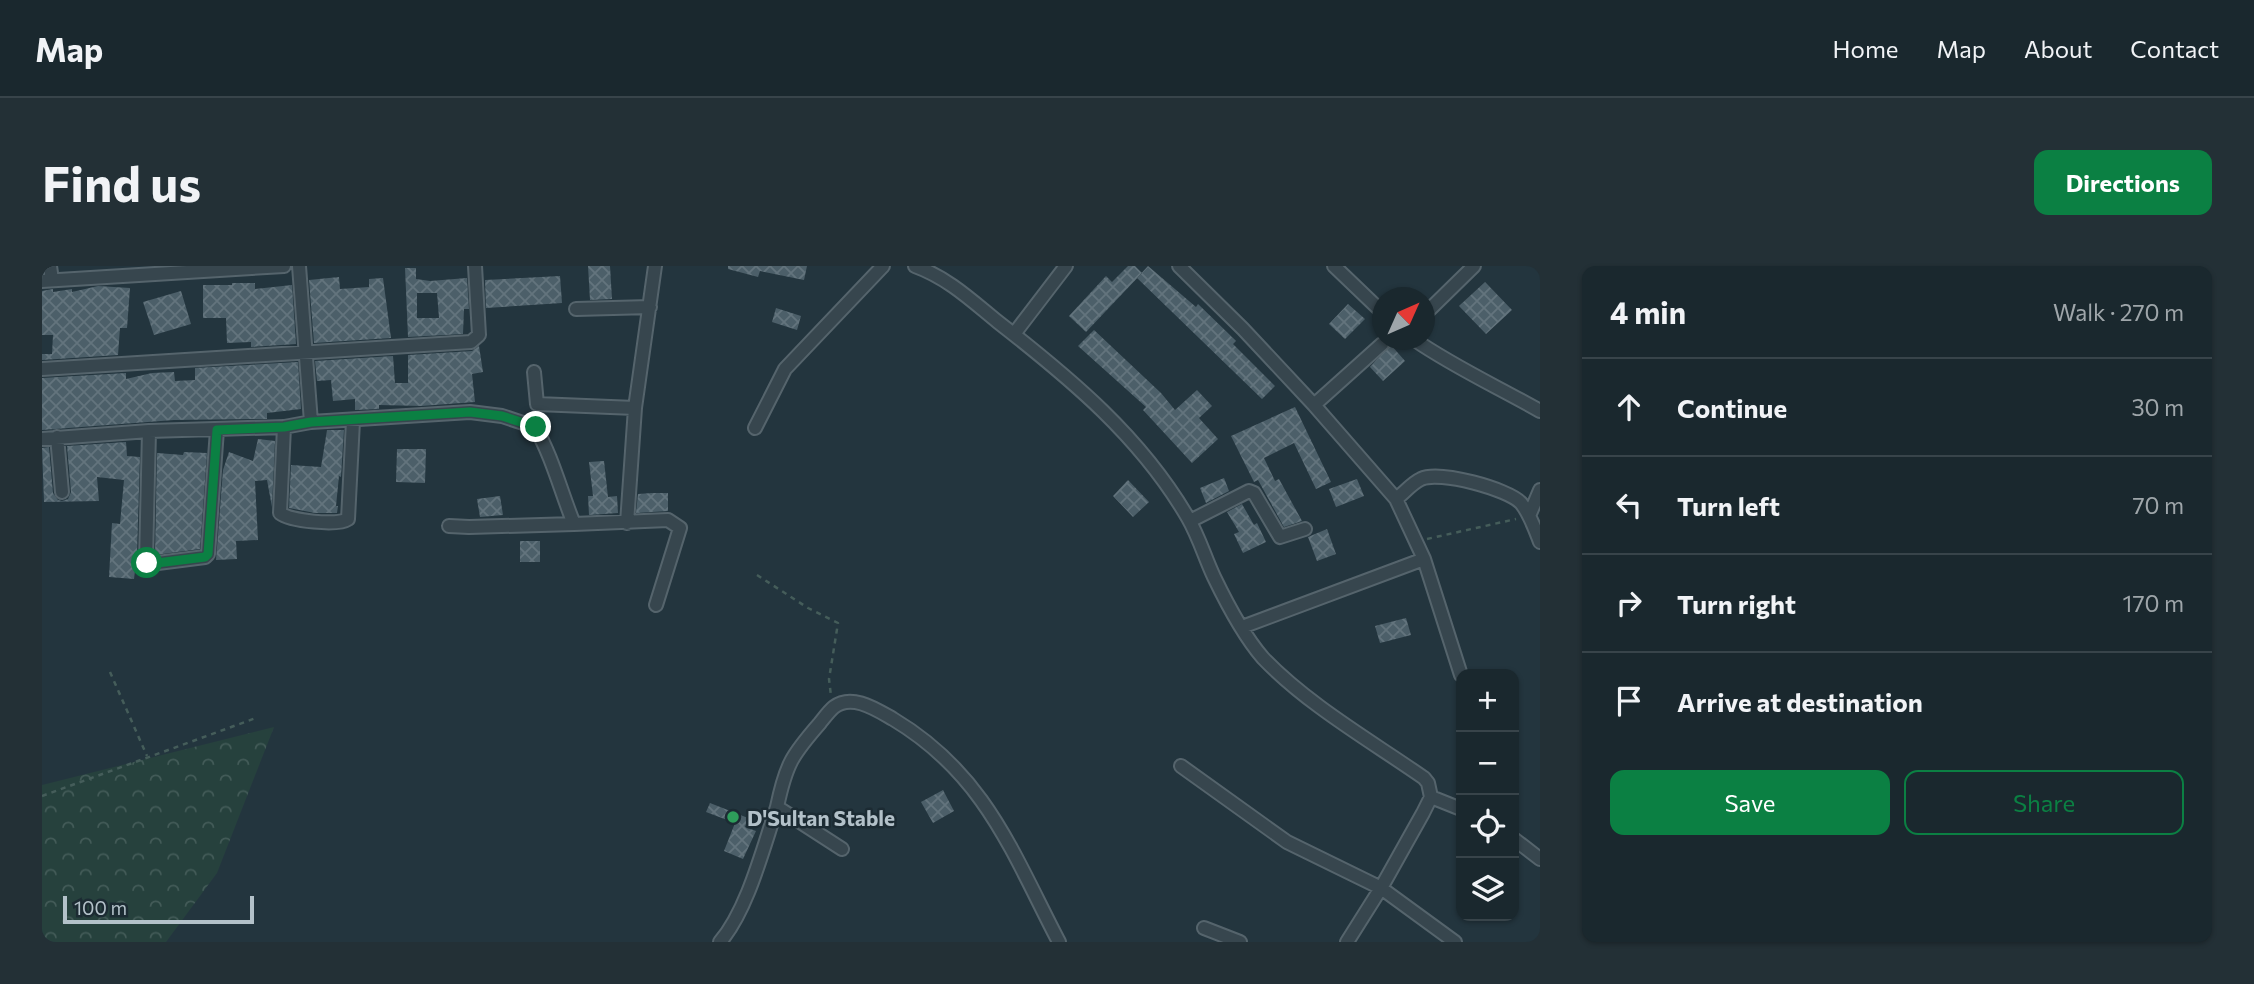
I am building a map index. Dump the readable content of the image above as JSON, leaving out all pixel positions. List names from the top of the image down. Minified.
{"places":["D'Sultan Stable"],"scale_bar":"100 m","north":"top right","page":{"header":"Map","nav":["Home","Map","About","Contact"],"buttons":["Directions",["Save","Share"]],"title":"Find us","heading":["4 min","Walk · 270 m"],"list":[["Continue","30 m"],["Turn left","70 m"],["Turn right","170 m"],"Arrive at destination"],"map_buttons":["+","−"],"scale":"100 m"}}
